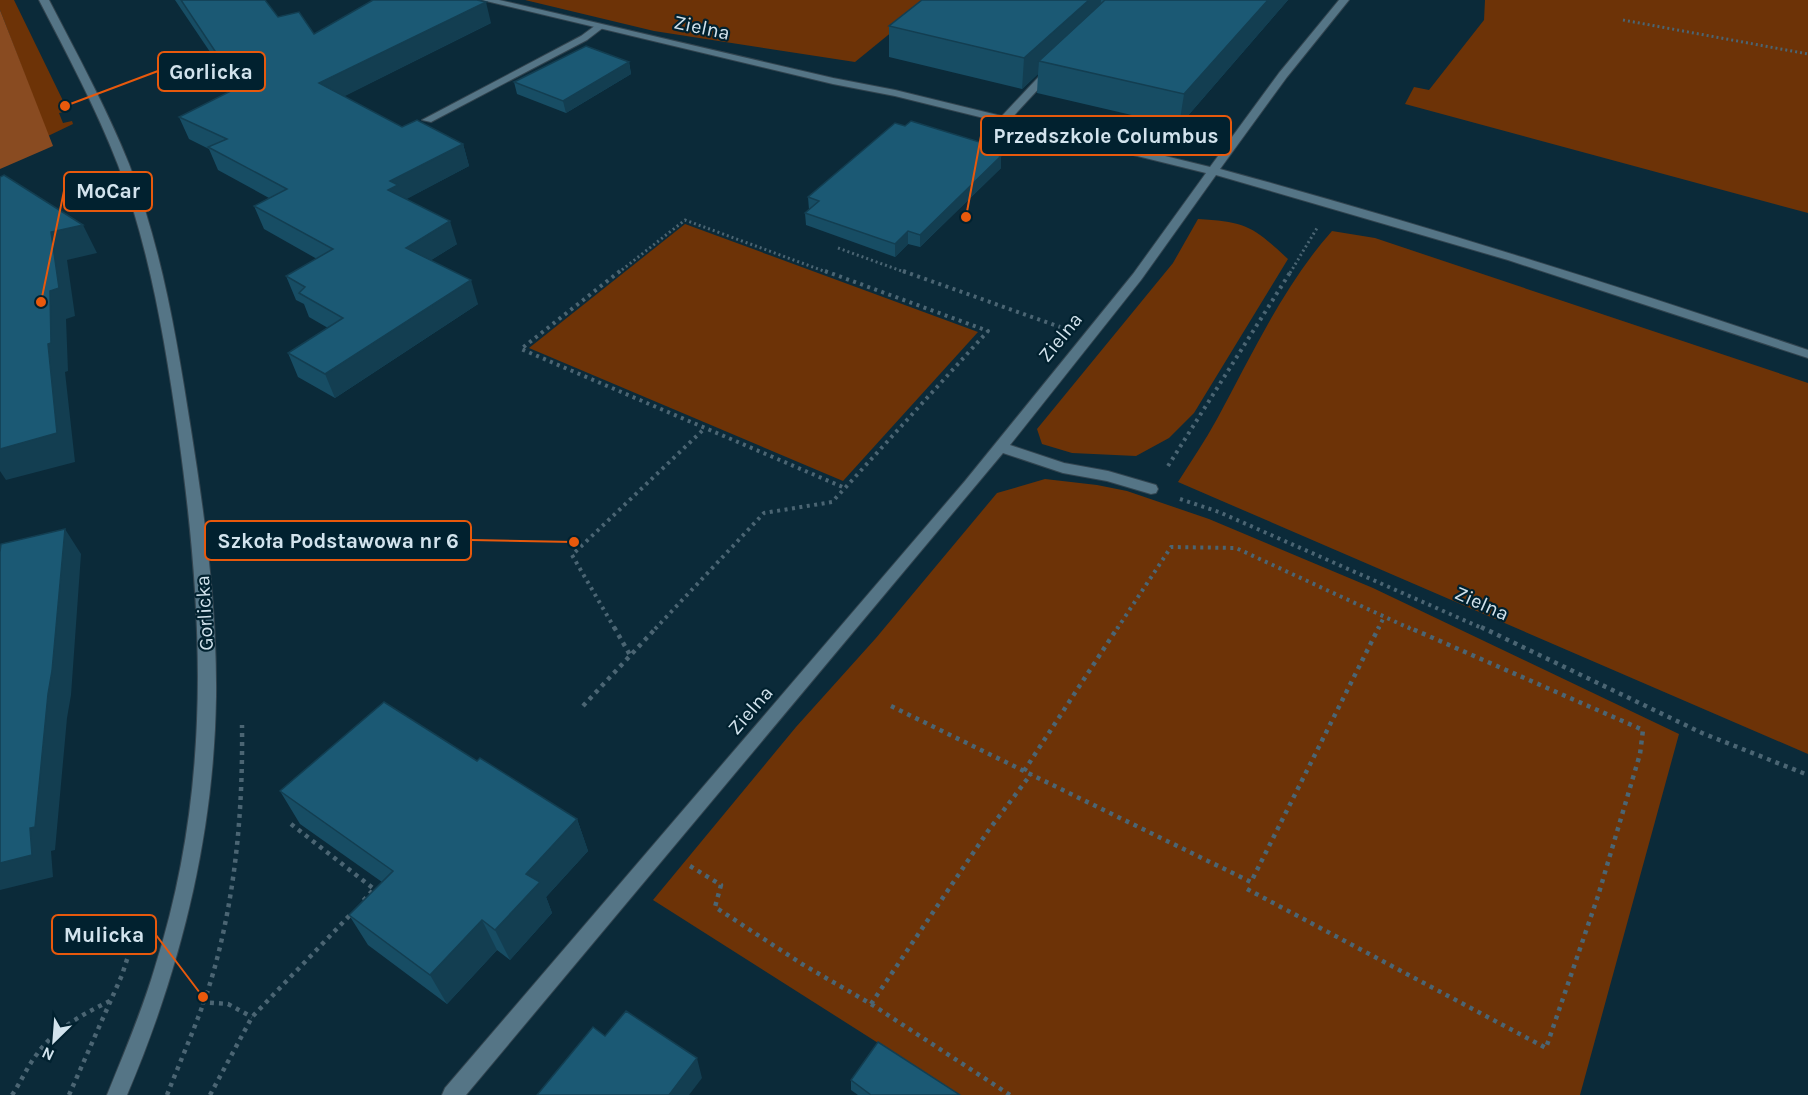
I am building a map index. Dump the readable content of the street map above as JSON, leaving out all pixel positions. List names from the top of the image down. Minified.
{"streets":{"street":["Zielna","Gorlicka"]},"places":["Gorlicka","Przedszkole Columbus","MoCar","Szkoła Podstawowa nr 6","Mulicka"],"north":"bottom left"}
